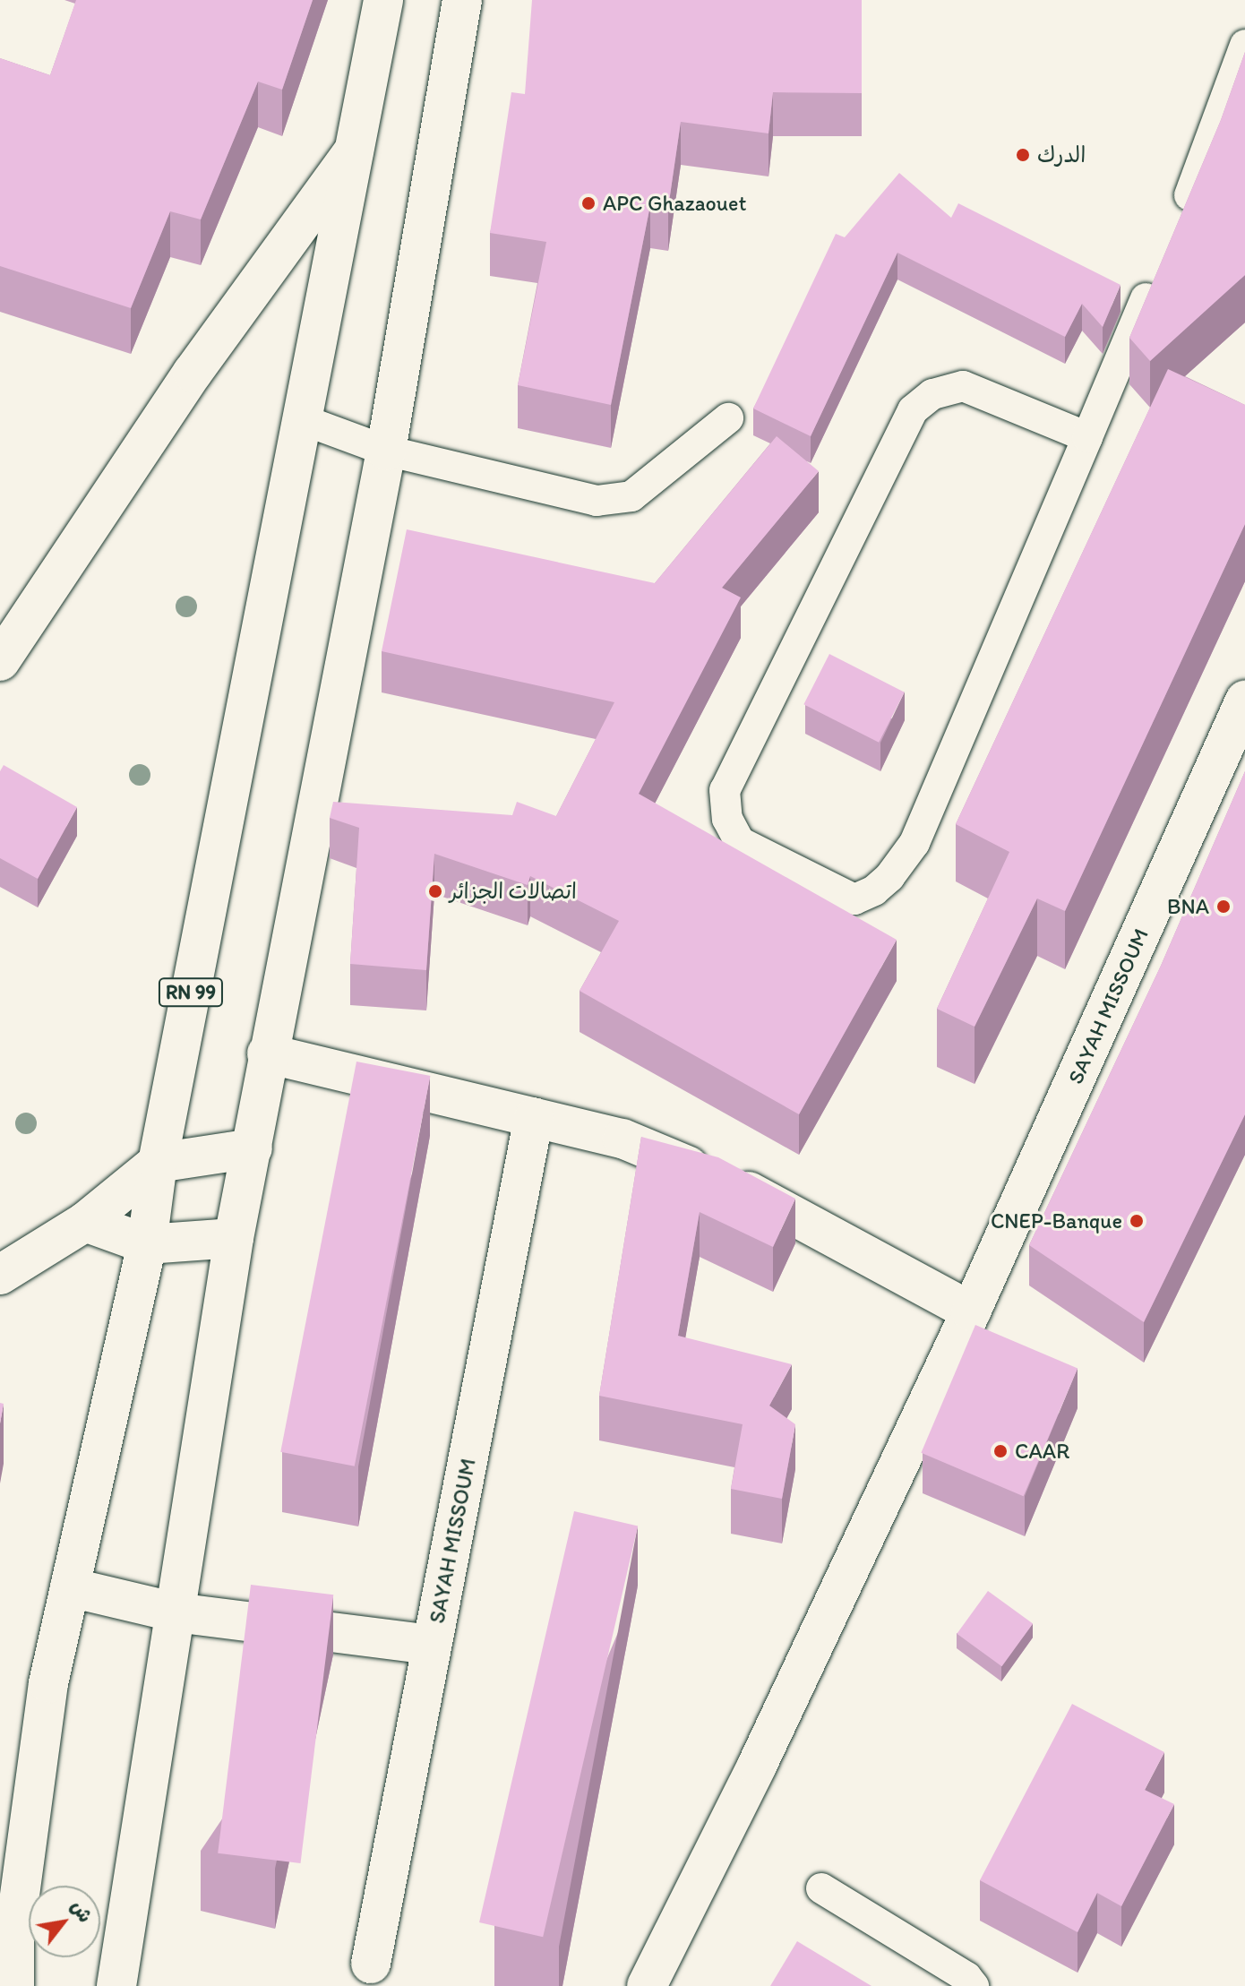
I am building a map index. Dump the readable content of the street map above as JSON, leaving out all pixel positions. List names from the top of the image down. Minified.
{"streets":{"main road":["RN 99","SAYAH MISSOUM"]},"places":["الدرك","APC Ghazaouet","اتصالات الجزائر","BNA","CNEP-Banque","CAAR"],"north":"top right"}
